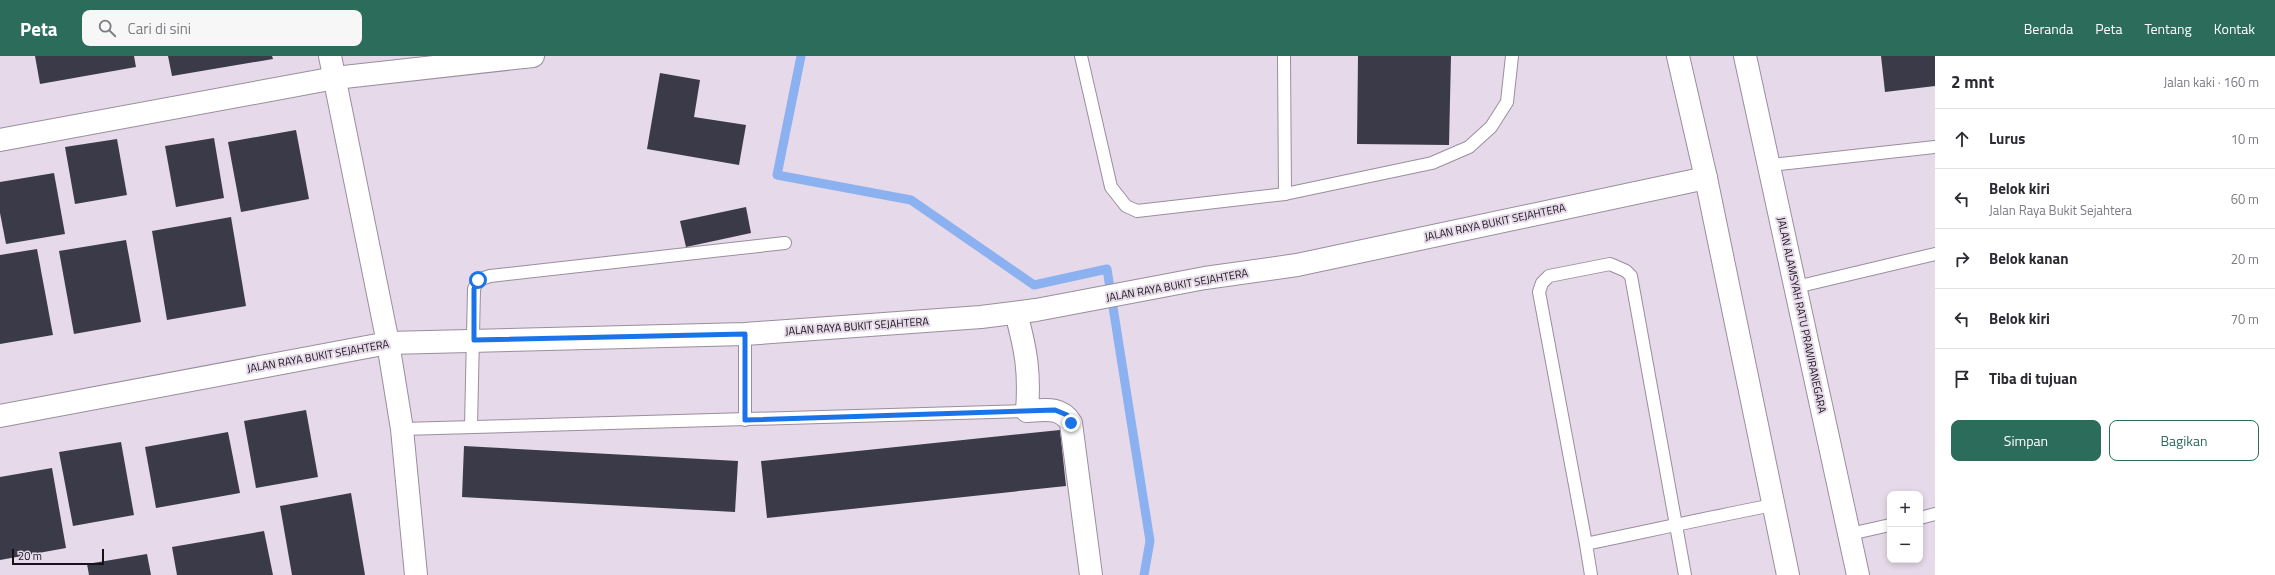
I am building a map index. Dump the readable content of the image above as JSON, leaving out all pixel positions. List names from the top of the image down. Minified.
{"streets":{"main road":["JALAN RAYA BUKIT SEJAHTERA","JALAN ALAMSYAH RATU PRAWIRANEGARA"]},"scale_bar":"20 m","page":{"header":"Peta","search":"Cari di sini","nav":["Beranda","Peta","Tentang","Kontak"],"heading":["2 mnt","Jalan kaki · 160 m"],"list":[["Lurus","10 m"],["Belok kiri","Jalan Raya Bukit Sejahtera","60 m"],["Belok kanan","20 m"],["Belok kiri","70 m"],"Tiba di tujuan"],"buttons":["Simpan","Bagikan"],"map_buttons":["+","−"],"scale":"20 m"}}
